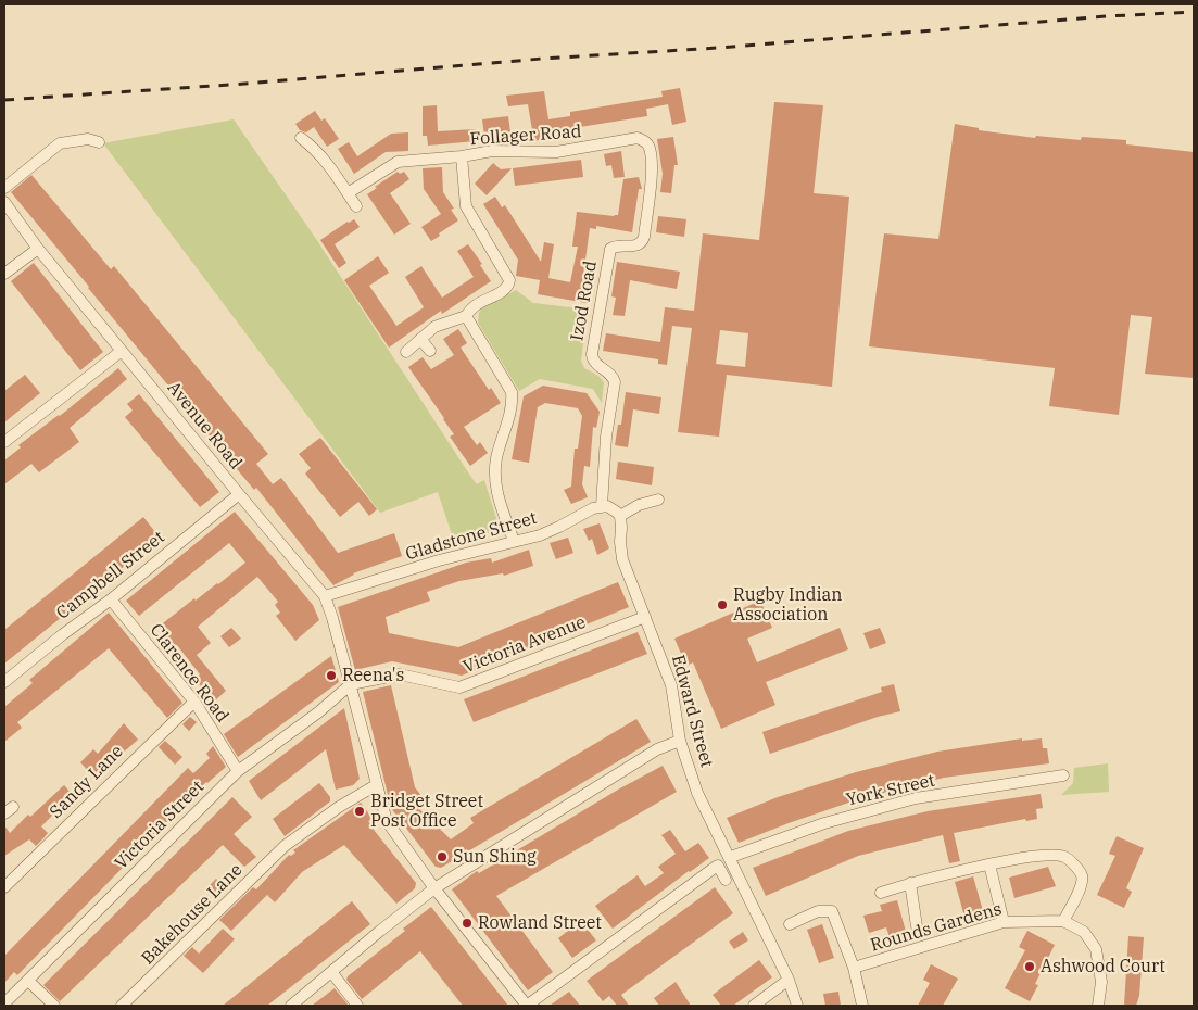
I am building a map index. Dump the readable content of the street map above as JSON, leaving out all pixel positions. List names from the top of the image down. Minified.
{"streets":{"street":["Follager Road","Izod Road","Avenue Road","Gladstone Street","Campbell Street","Victoria Avenue","Clarence Road","Edward Street","Sandy Lane","York Street","Victoria Street","Bakehouse Lane","Rounds Gardens"]},"crossings":[["Follager Road","Izod Road"],["Izod Road","Gladstone Street"],["Avenue Road","Gladstone Street"],["Avenue Road","Campbell Street"],["Avenue Road","Victoria Avenue"],["Avenue Road","Victoria Street"],["Avenue Road","Bakehouse Lane"],["Campbell Street","Clarence Road"],["Victoria Avenue","Edward Street"],["Victoria Avenue","Victoria Street"],["Clarence Road","Sandy Lane"],["Clarence Road","Victoria Street"],["Edward Street","York Street"]],"places":["Rugby Indian Association","Reena's","Bridget Street Post Office","Sun Shing","Rowland Street","Ashwood Court"]}
